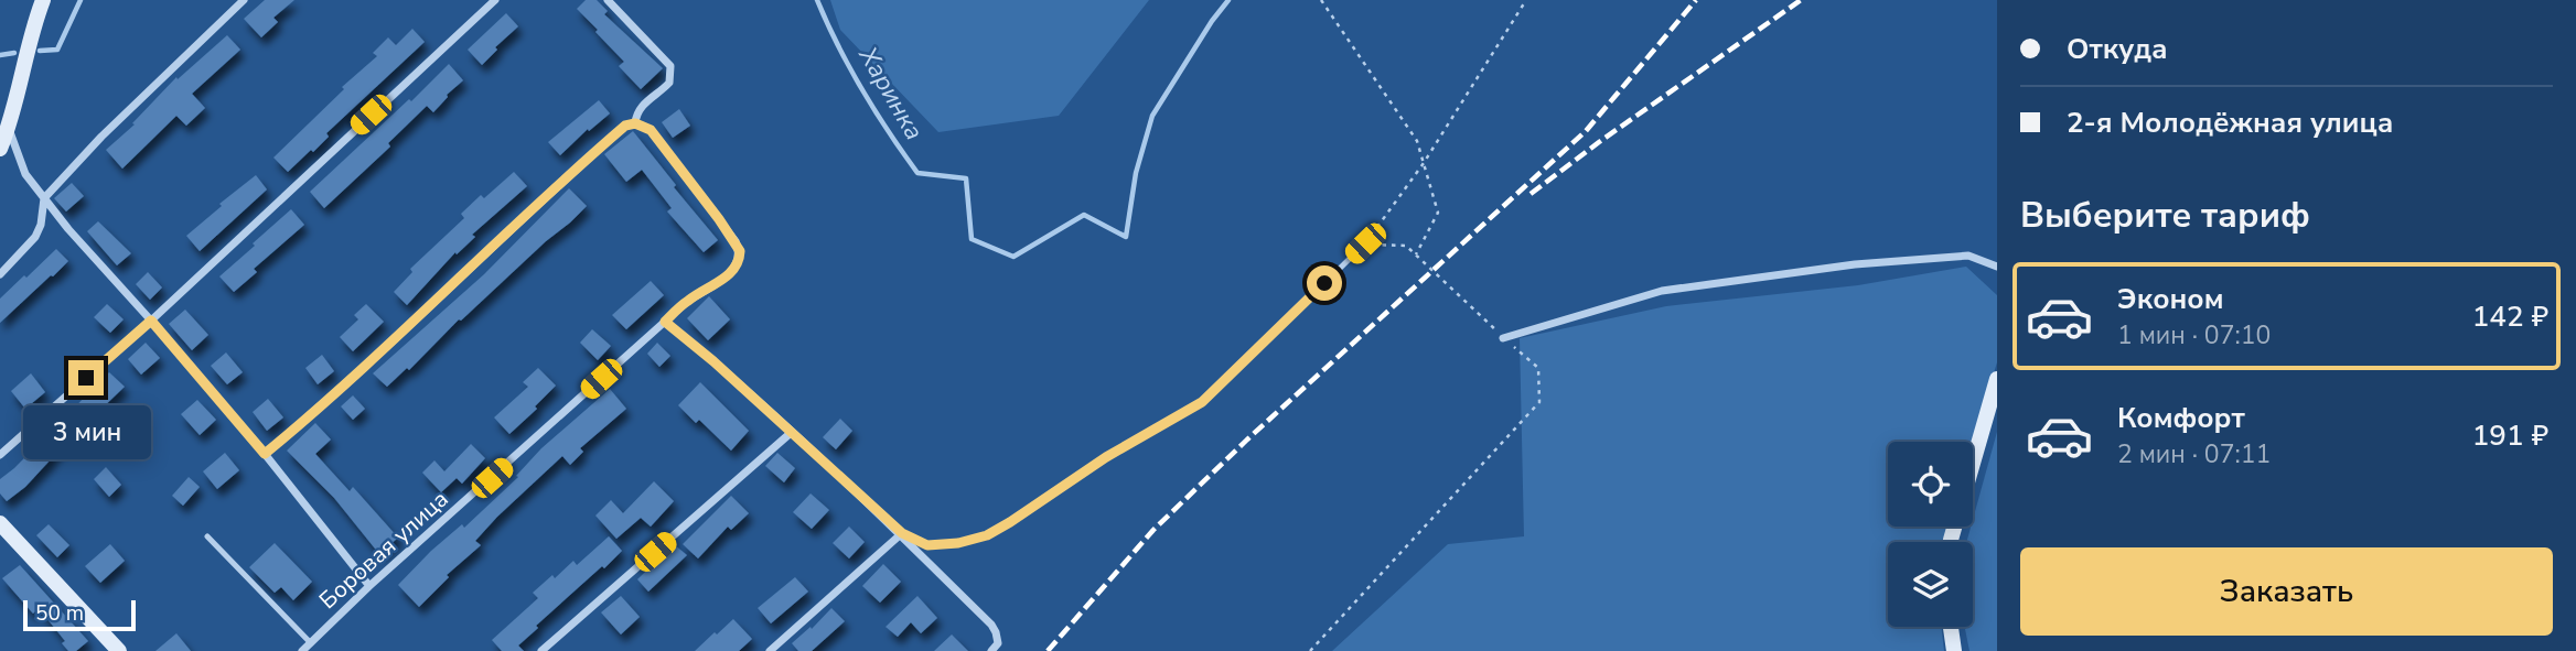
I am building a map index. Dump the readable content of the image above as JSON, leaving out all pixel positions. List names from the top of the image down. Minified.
{"streets":{"street":["Боровая улица"]},"water":["Харинка"],"scale_bar":"50 m","page":{"banner":["Откуда","2-я Молодёжная улица"],"heading":"Выберите тариф","list":[{"name":"Эконом","note":"1 мин · 07:10","value":"142 ₽"},{"name":"Комфорт","note":"2 мин · 07:11","value":"191 ₽"}],"bubble":"3 мин","buttons":"Заказать","scale":"50 m"}}
